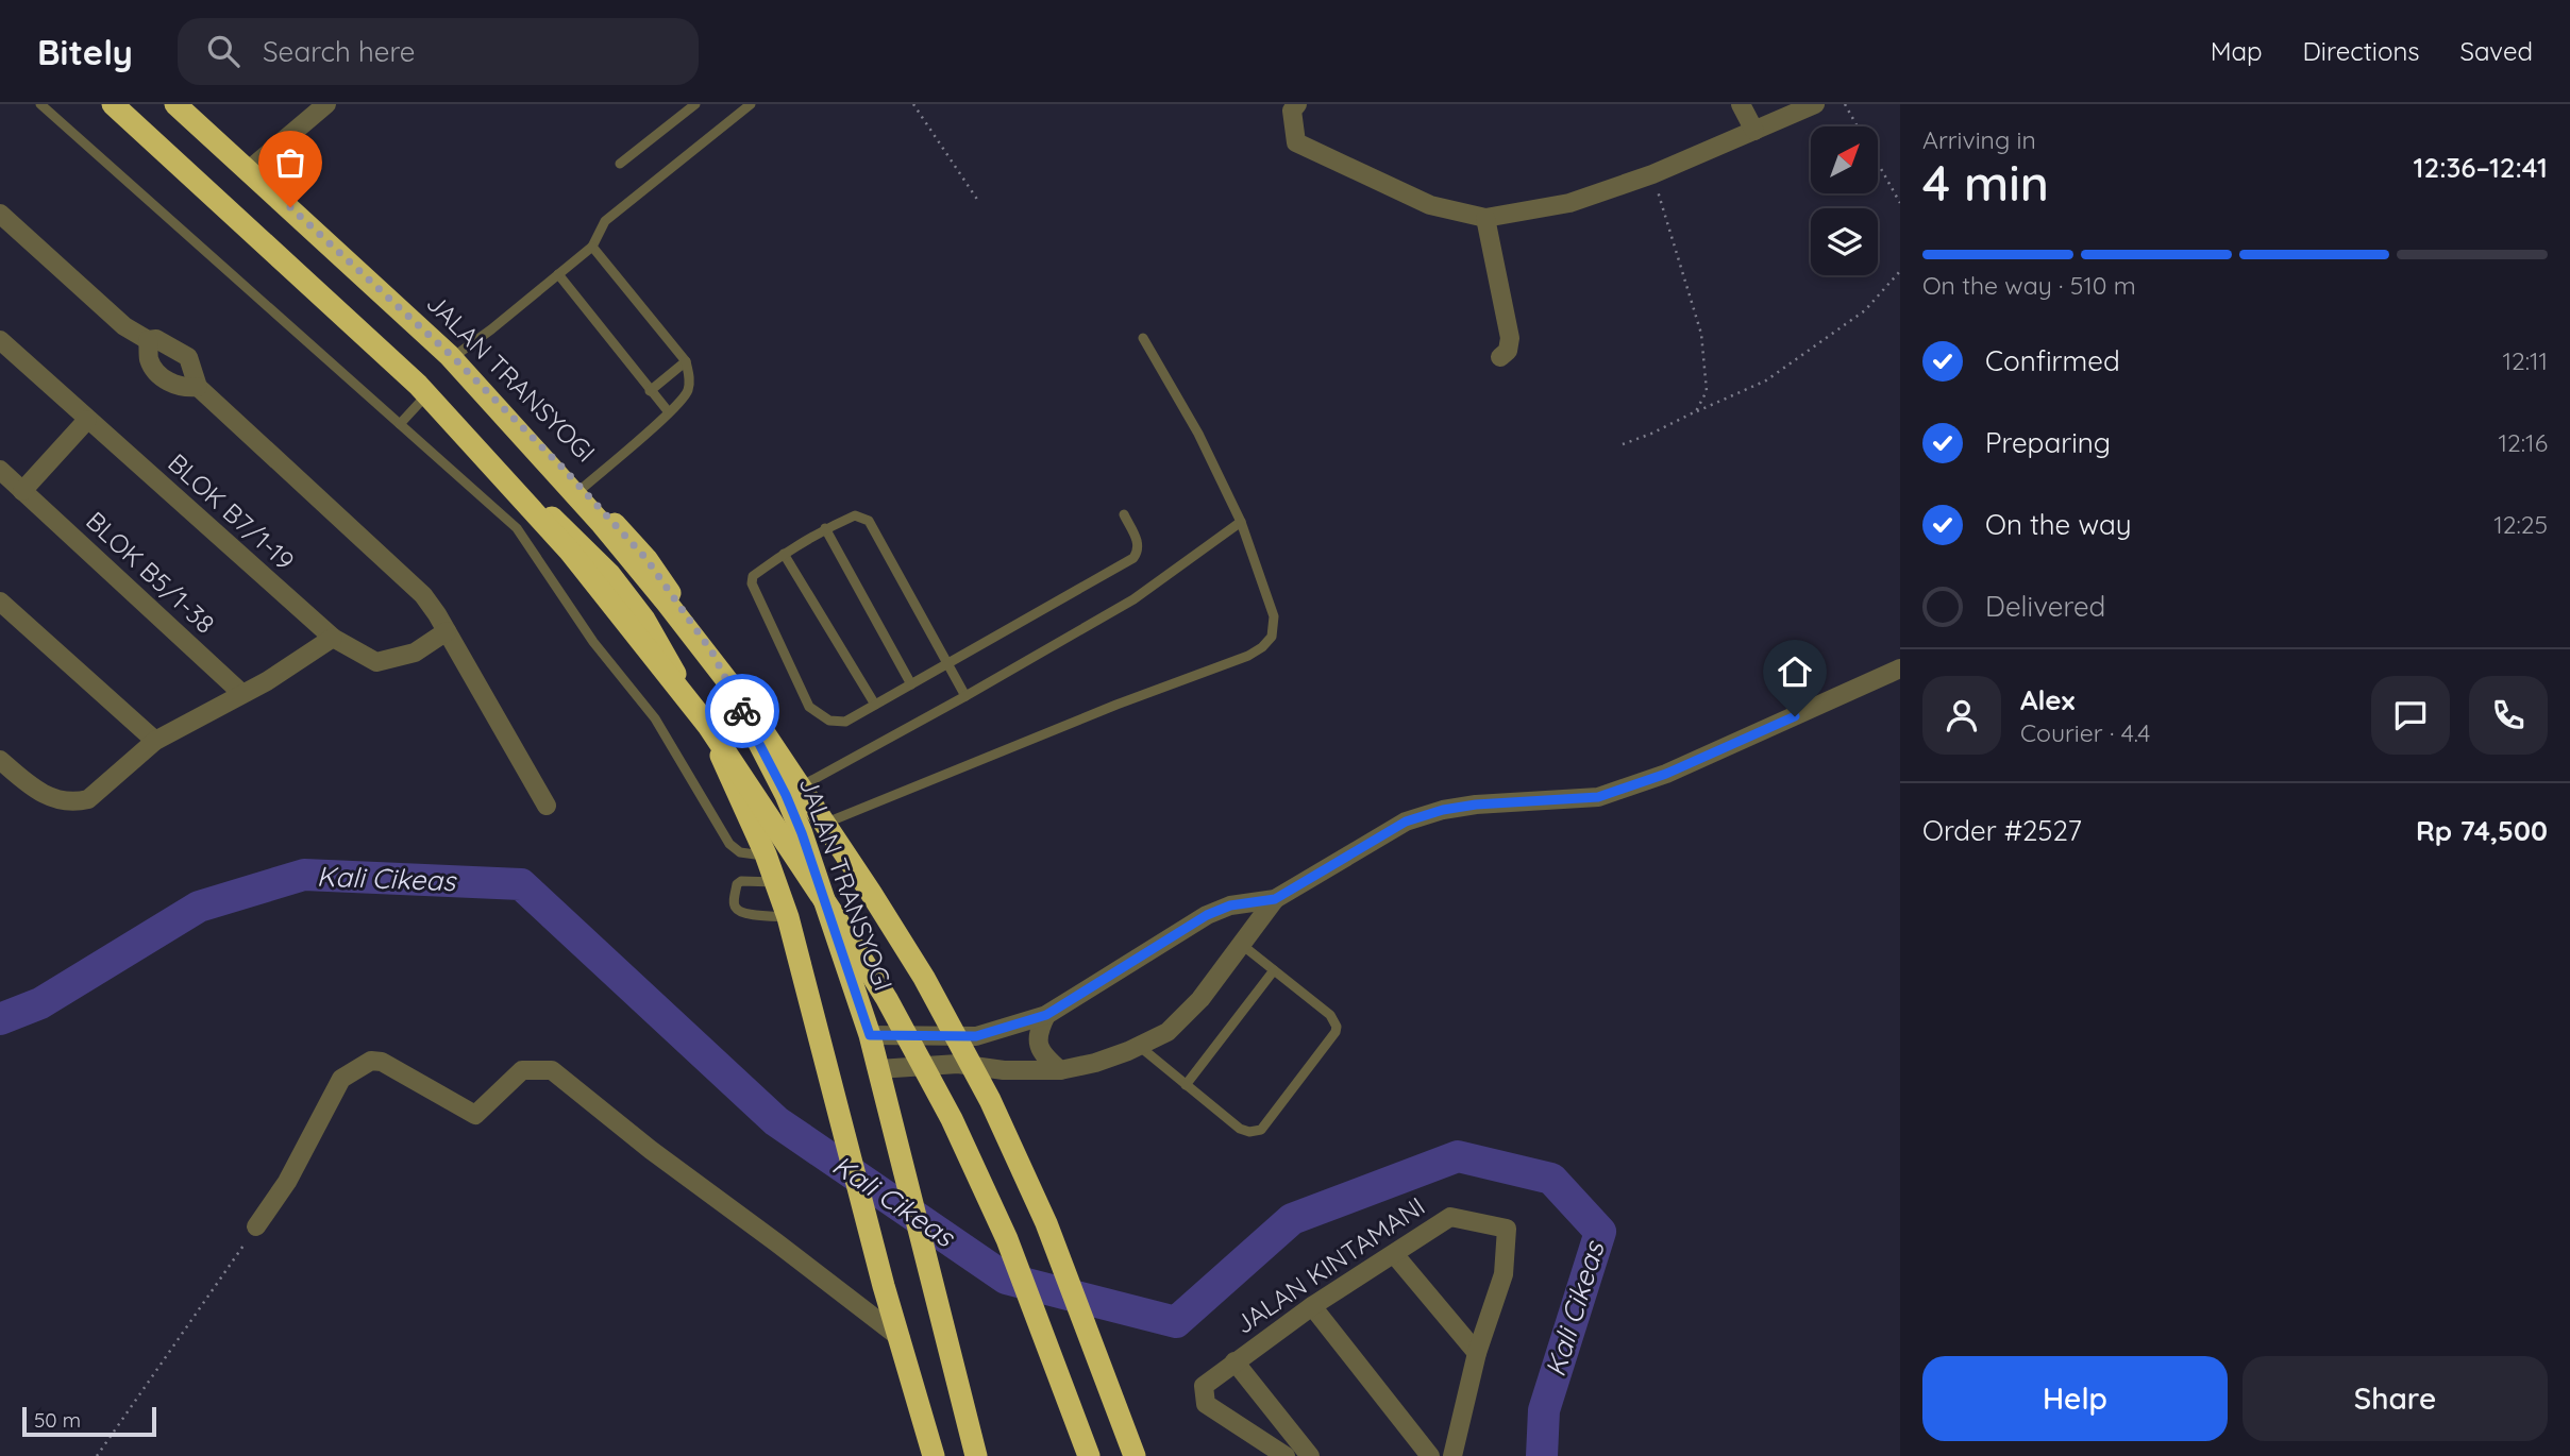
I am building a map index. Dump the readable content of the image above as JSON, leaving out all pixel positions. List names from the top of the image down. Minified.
{"streets":{"highway":["JALAN TRANSYOGI"],"street":["BLOK B7/1-19","BLOK B5/1-38","JALAN KINTAMANI"]},"water":["Kali Cikeas"],"scale_bar":"50 m","north":"top right","page":{"header":"Bitely","search":"Search here","nav":["Map","Directions","Saved"],"heading":["4 min","Arriving in","12:36–12:41"],"panel":["Alex","Courier · 4.4","Order #2527","Rp 74,500"],"bar":"On the way · 510 m","list":[["Confirmed","12:11"],["Preparing","12:16"],["On the way","12:25"],"Delivered"],"buttons":["Help","Share"],"scale":"50 m"}}
